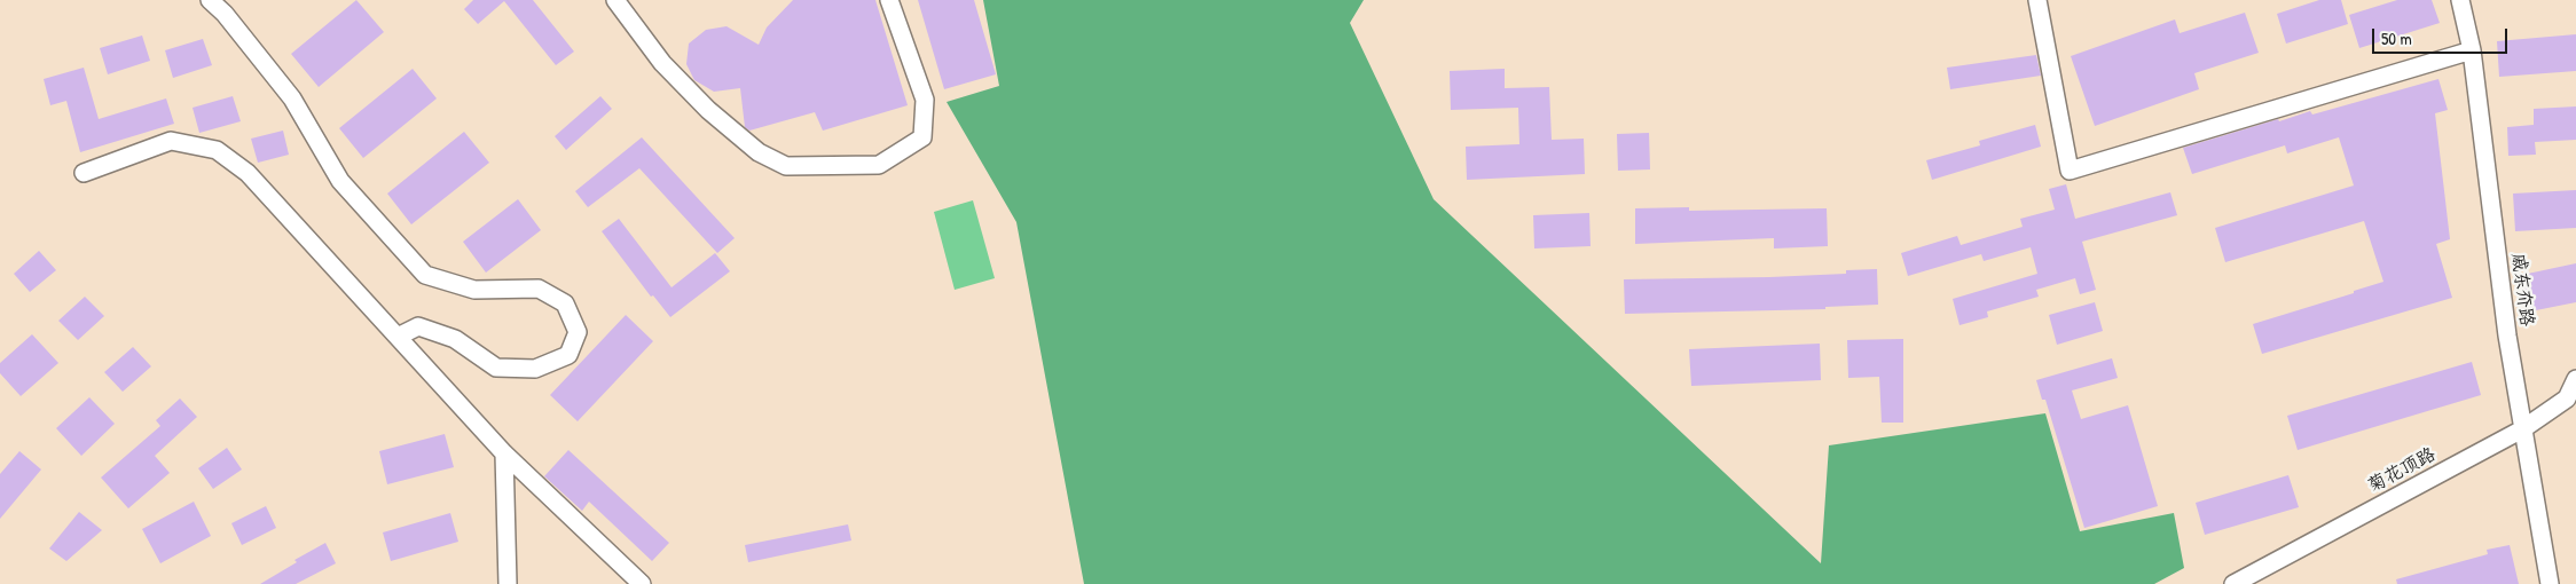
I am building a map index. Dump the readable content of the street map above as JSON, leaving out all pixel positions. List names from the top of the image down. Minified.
{"streets":{"street":["戚东夼路","菊花顶路"]},"crossings":[["戚东夼路","菊花顶路"]],"scale_bar":"50 m"}
